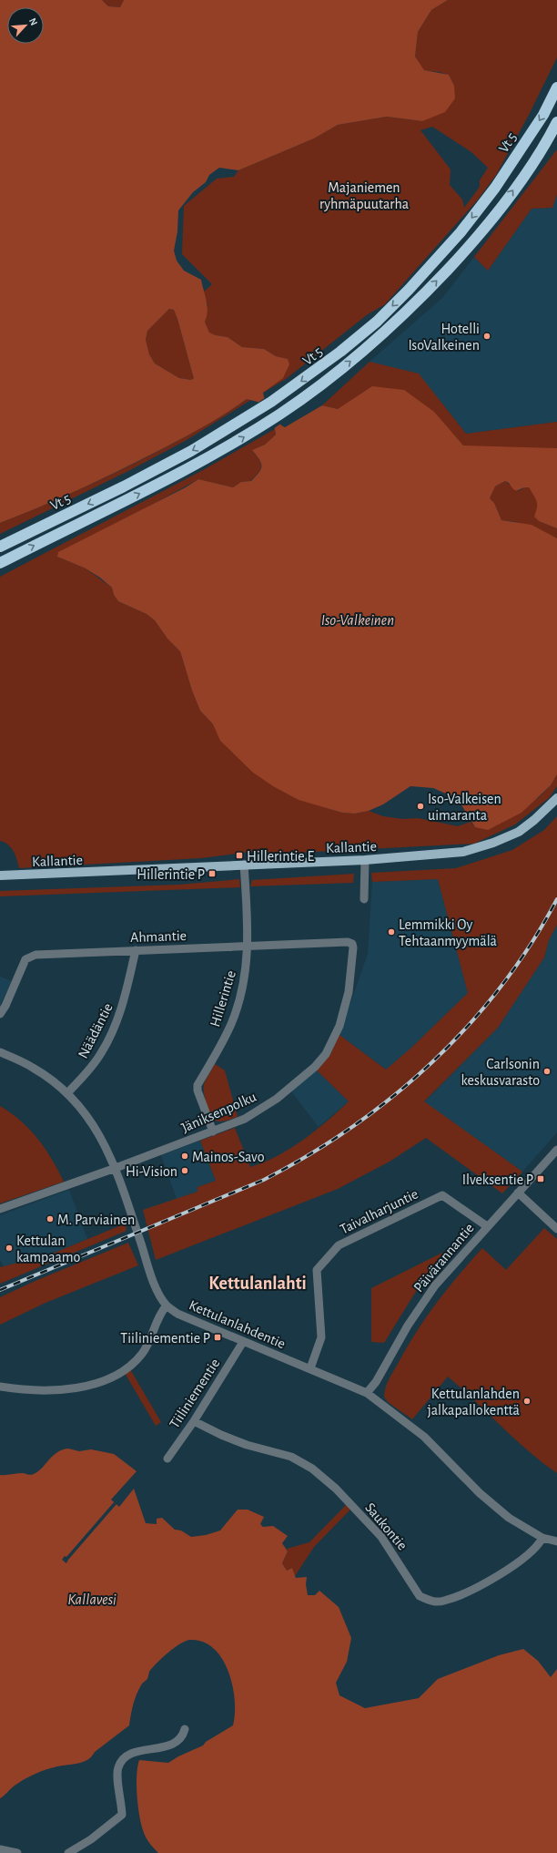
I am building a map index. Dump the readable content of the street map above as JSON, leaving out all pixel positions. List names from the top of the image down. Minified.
{"streets":{"highway":["Vt 5"],"main road":["Kallantie"],"street":["Ahmantie","Hillerintie","Näädäntie","Jäniksenpolku","Taivalharjuntie","Päivärannantie","Kettulanlahdentie","Tiiliniementie","Saukontie"]},"crossings":[["Kallantie","Hillerintie"],["Ahmantie","Hillerintie"],["Ahmantie","Näädäntie"],["Ahmantie","Jäniksenpolku"],["Hillerintie","Jäniksenpolku"],["Näädäntie","Kettulanlahdentie"],["Jäniksenpolku","Kettulanlahdentie"],["Taivalharjuntie","Päivärannantie"],["Taivalharjuntie","Kettulanlahdentie"],["Päivärannantie","Kettulanlahdentie"],["Kettulanlahdentie","Tiiliniementie"],["Kettulanlahdentie","Saukontie"],["Tiiliniementie","Saukontie"]],"districts":["Kettulanlahti"],"water":["Iso-Valkeinen","Kallavesi"],"parks":["Majaniemen ryhmäpuutarha"],"places":{"other":["Hotelli IsoValkeinen","Iso-Valkeisen uimaranta","Lemmikki Oy Tehtaanmyymälä","Carlsonin keskusvarasto","Mainos-Savo","Hi-Vision","M. Parviainen","Kettulan kampaamo","Kettulanlahden jalkapallokenttä"],"transit":["Hillerintie E","Hillerintie P","Ilveksentie P","Tiiliniementie P"]},"north":"top right"}
